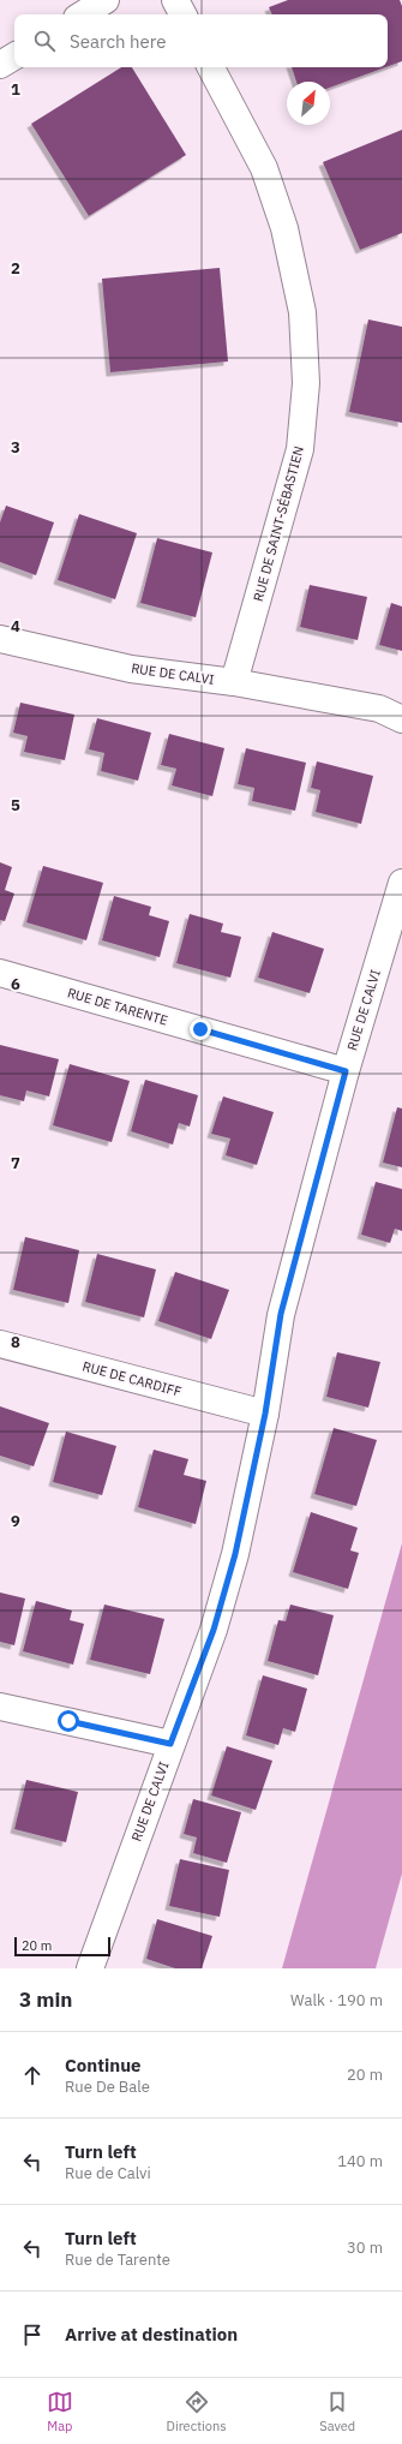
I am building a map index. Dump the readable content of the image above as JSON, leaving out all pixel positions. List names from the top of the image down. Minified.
{"streets":{"street":["RUE DE SAINT-SÉBASTIEN","RUE DE CALVI","RUE DE TARENTE","RUE DE CARDIFF"]},"crossings":[["RUE DE SAINT-SÉBASTIEN","RUE DE CALVI"],["RUE DE CALVI","RUE DE TARENTE"],["RUE DE CALVI","RUE DE CARDIFF"]],"scale_bar":"20 m","north":"top right","page":{"search":"Search here","scale":"20 m","heading":["3 min","Walk · 190 m"],"list":[["Continue","Rue De Bale","20 m"],["Turn left","Rue de Calvi","140 m"],["Turn left","Rue de Tarente","30 m"],"Arrive at destination"],"nav":["Map","Directions","Saved"]},"grid":{"rows":["1","2","3","4","5","6","7","8","9"]}}
